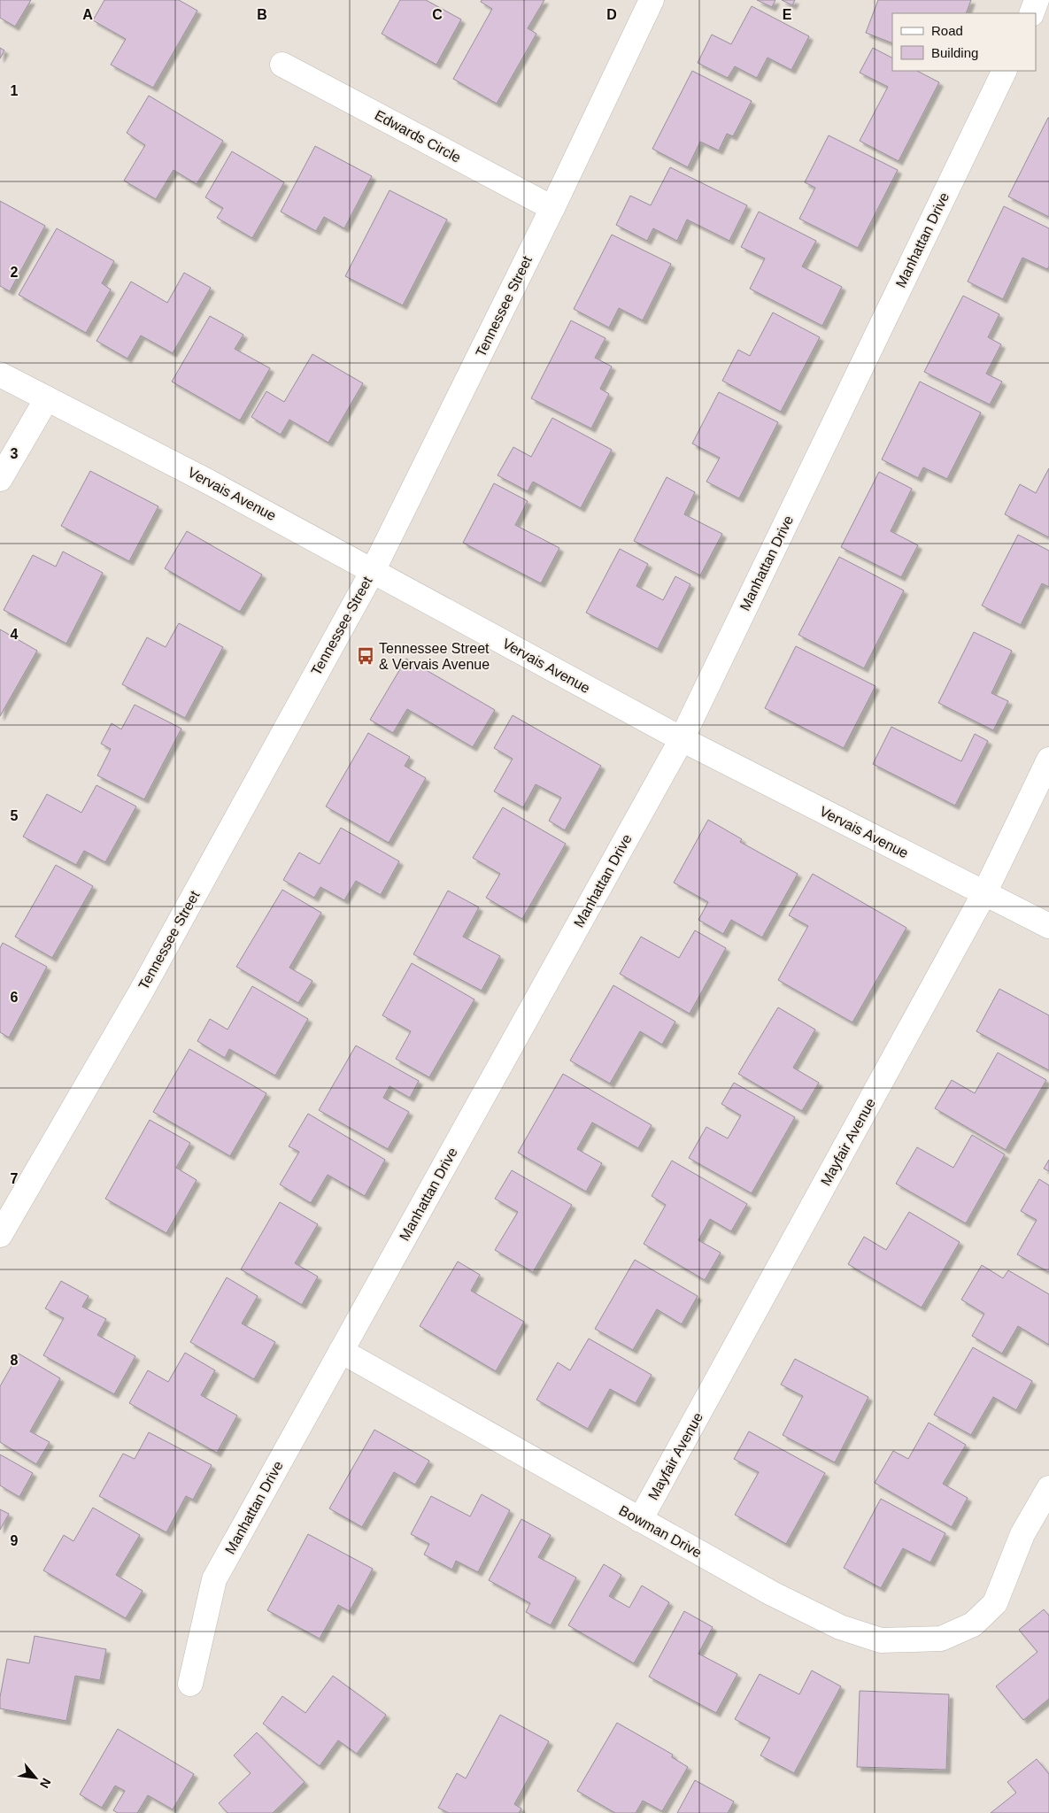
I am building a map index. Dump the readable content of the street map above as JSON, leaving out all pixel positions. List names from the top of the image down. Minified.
{"streets":{"street":["Edwards Circle","Manhattan Drive","Tennessee Street","Vervais Avenue","Mayfair Avenue","Bowman Drive"]},"crossings":[["Edwards Circle","Tennessee Street"],["Manhattan Drive","Vervais Avenue"],["Manhattan Drive","Bowman Drive"],["Tennessee Street","Vervais Avenue"],["Vervais Avenue","Mayfair Avenue"],["Mayfair Avenue","Bowman Drive"]],"places":{"bus stop":["Tennessee Street & Vervais Avenue"]},"legend":["Road","Building"],"north":"bottom right","grid":{"columns":["A","B","C","D","E"],"rows":["1","2","3","4","5","6","7","8","9"]}}
